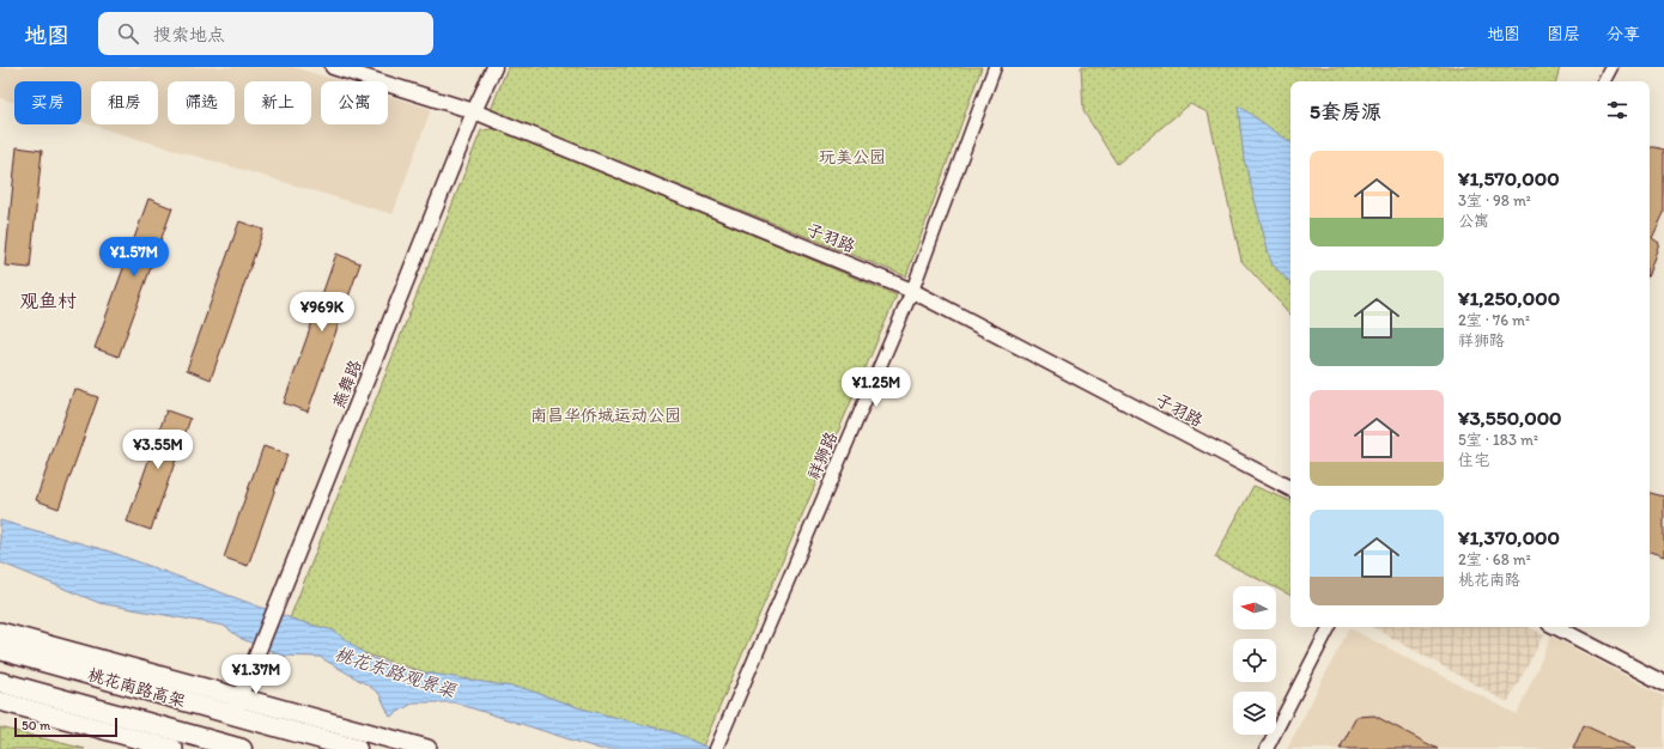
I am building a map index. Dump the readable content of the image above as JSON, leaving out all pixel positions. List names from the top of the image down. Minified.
{"streets":{"highway":["桃花南路高架"],"street":["子羽路","燕舞路","祥狮路"]},"crossings":[["子羽路","燕舞路"],["子羽路","祥狮路"],["燕舞路","桃花南路高架"]],"districts":["观鱼村"],"water":["桃花东路观景渠"],"parks":["玩美公园","南昌华侨城运动公园"],"scale_bar":"50 m","north":"left","page":{"header":"地图","search":"搜索地点","nav":["地图","图层","分享"],"chip":["买房","租房","筛选","新上","公寓"],"heading":"5套房源","list":[{"name":"¥1,570,000","note":"3室 · 98 m² · 公寓"},{"name":"¥1,250,000","note":"2室 · 76 m² · 祥狮路"},{"name":"¥3,550,000","note":"5室 · 183 m² · 住宅"},{"name":"¥1,370,000","note":"2室 · 68 m² · 桃花南路"}],"price":["¥1.57M","¥969K","¥1.25M","¥3.55M","¥1.37M"],"scale":"50 m"}}
